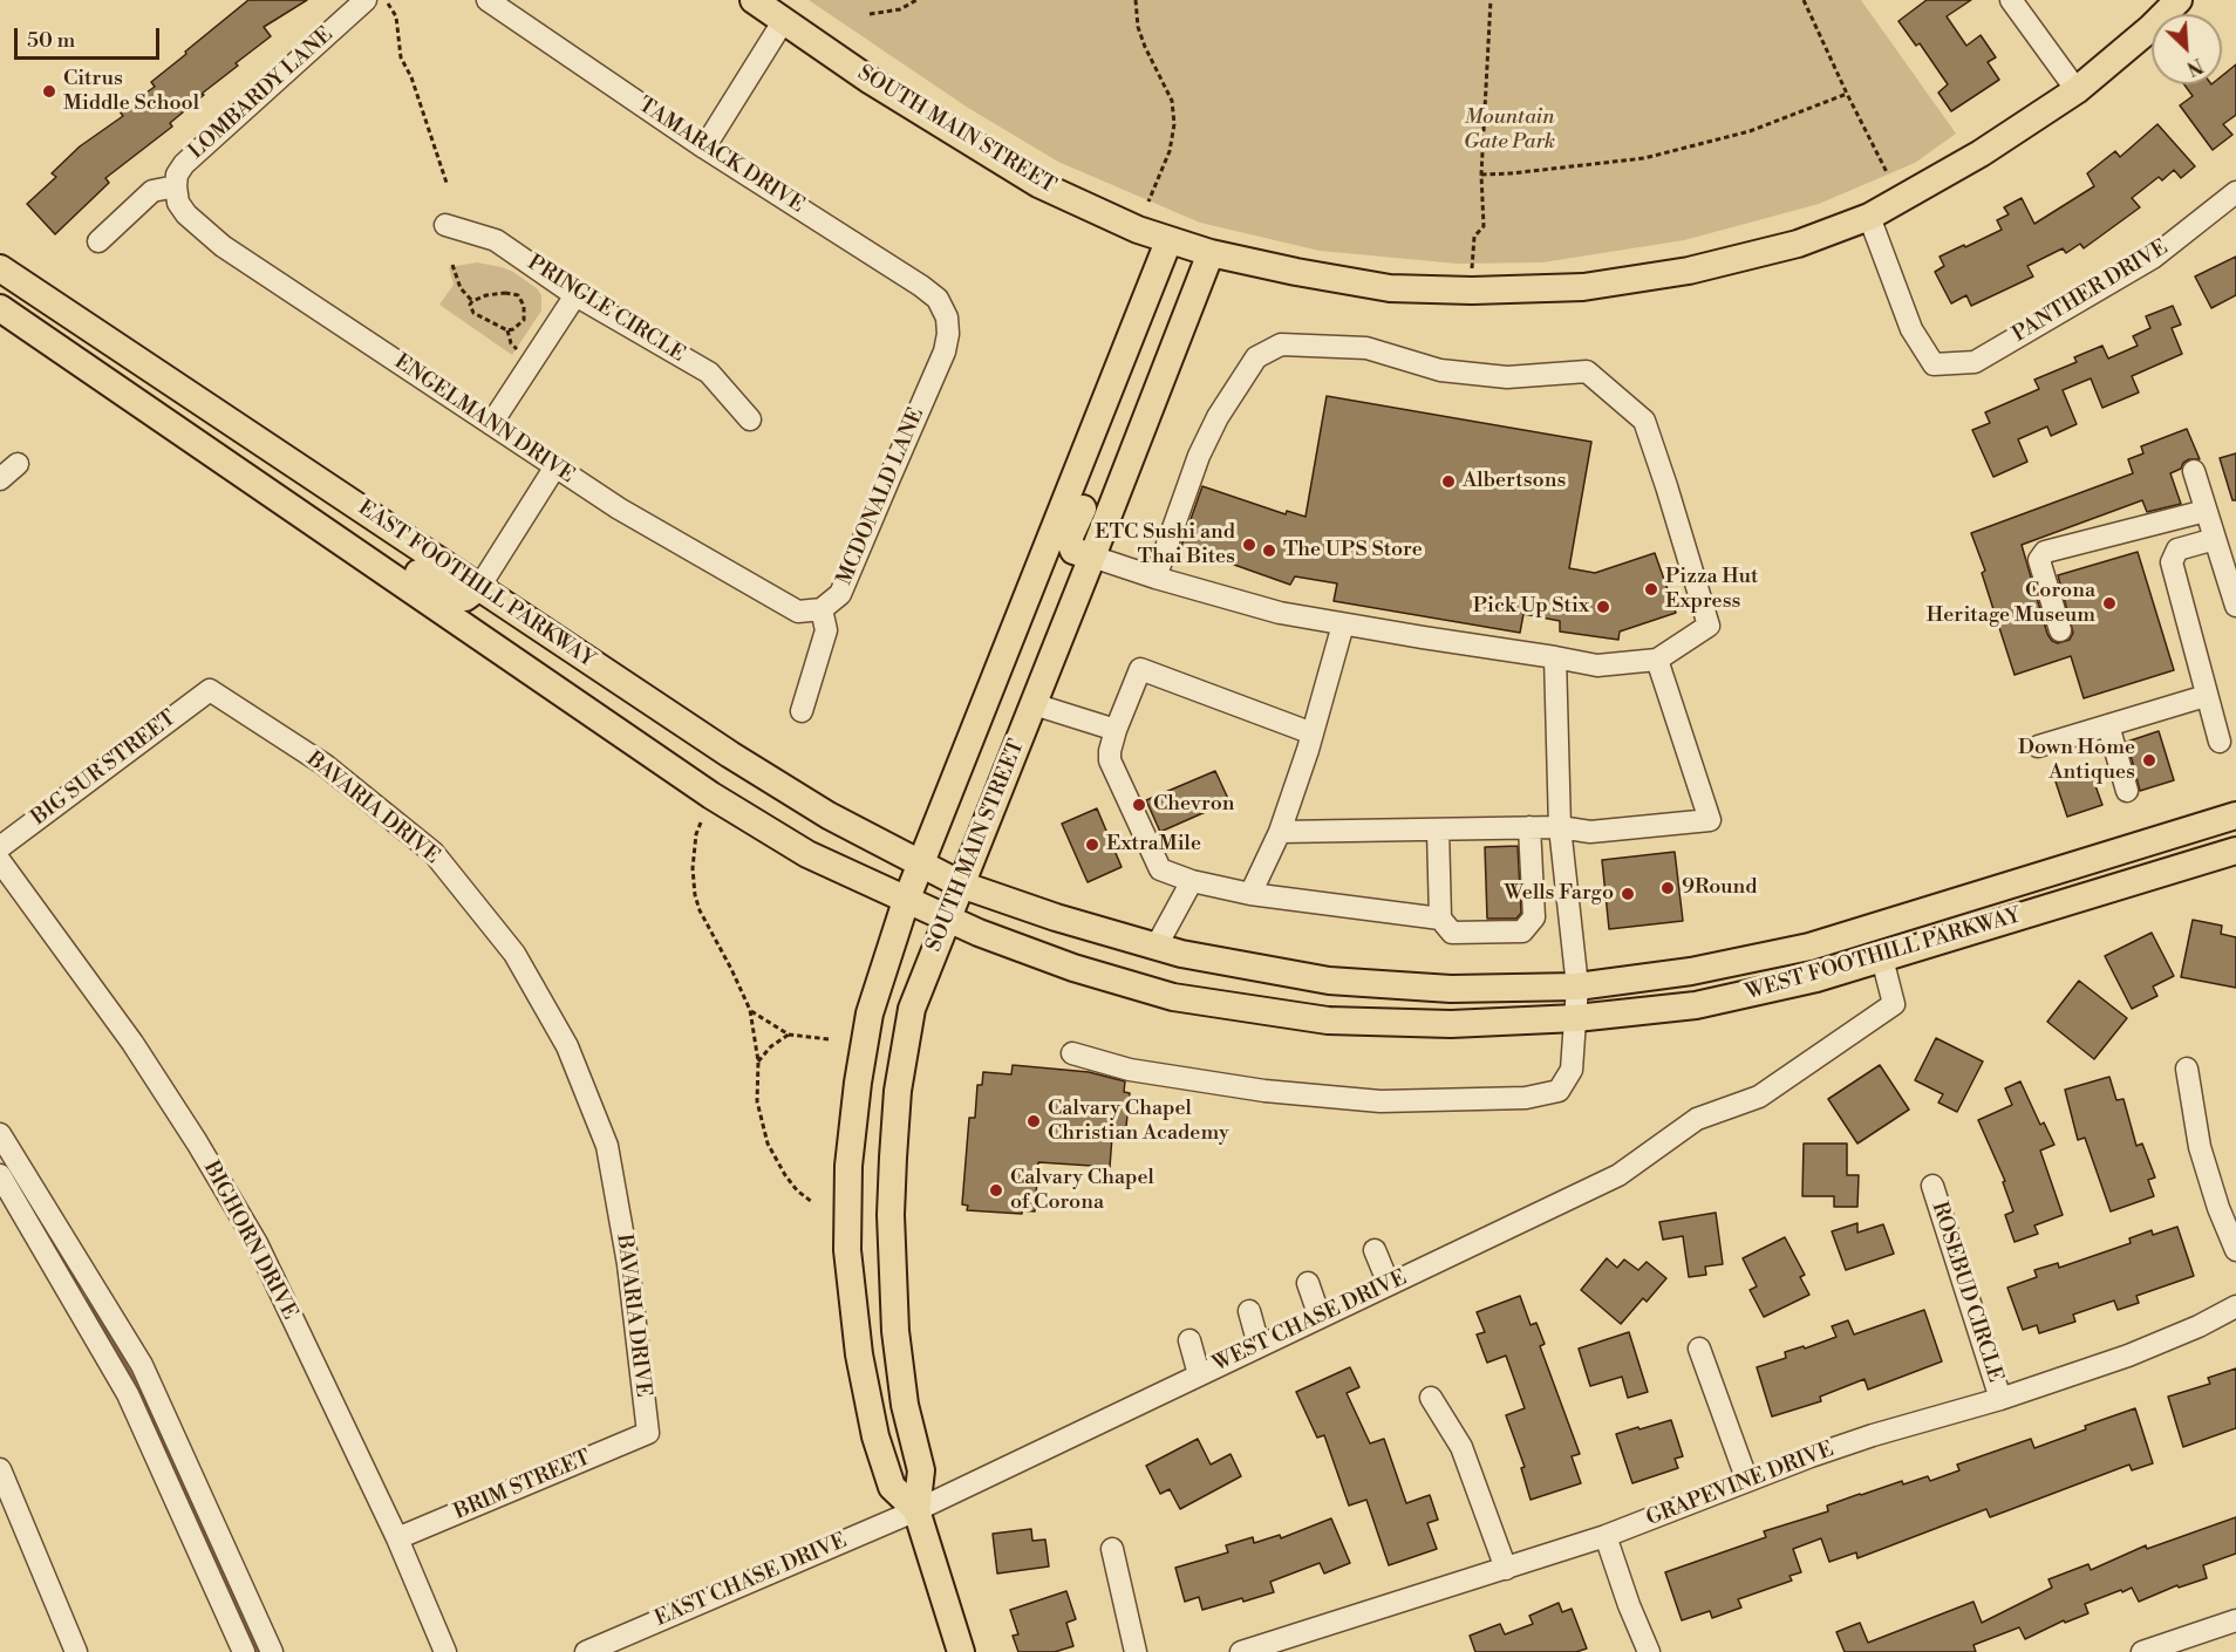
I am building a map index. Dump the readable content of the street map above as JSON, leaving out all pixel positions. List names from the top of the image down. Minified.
{"streets":{"main road":["SOUTH MAIN STREET","EAST FOOTHILL PARKWAY","WEST FOOTHILL PARKWAY"],"street":["LOMBARDY LANE","TAMARACK DRIVE","PANTHER DRIVE","PRINGLE CIRCLE","ENGELMANN DRIVE","MCDONALD LANE","BIG SUR STREET","BAVARIA DRIVE","BIGHORN DRIVE","ROSEBUD CIRCLE","WEST CHASE DRIVE","GRAPEVINE DRIVE","BRIM STREET","EAST CHASE DRIVE"]},"crossings":[["LOMBARDY LANE","ENGELMANN DRIVE"],["SOUTH MAIN STREET","EAST FOOTHILL PARKWAY"],["SOUTH MAIN STREET","WEST FOOTHILL PARKWAY"],["SOUTH MAIN STREET","WEST CHASE DRIVE"],["SOUTH MAIN STREET","EAST CHASE DRIVE"],["TAMARACK DRIVE","MCDONALD LANE"],["ENGELMANN DRIVE","MCDONALD LANE"],["EAST FOOTHILL PARKWAY","WEST FOOTHILL PARKWAY"],["BIG SUR STREET","BAVARIA DRIVE"],["BAVARIA DRIVE","BRIM STREET"],["WEST FOOTHILL PARKWAY","WEST CHASE DRIVE"],["BIGHORN DRIVE","BRIM STREET"],["ROSEBUD CIRCLE","GRAPEVINE DRIVE"],["WEST CHASE DRIVE","EAST CHASE DRIVE"]],"parks":["Mountain Gate Park"],"places":["Citrus Middle School","Albertsons","ETC Sushi and Thai Bites","The UPS Store","Pizza Hut Express","Corona Heritage Museum","Pick Up Stix","Down Home Antiques","Chevron","ExtraMile","9Round","Wells Fargo","Calvary Chapel Christian Academy","Calvary Chapel of Corona"],"scale_bar":"50 m","north":"bottom right"}
